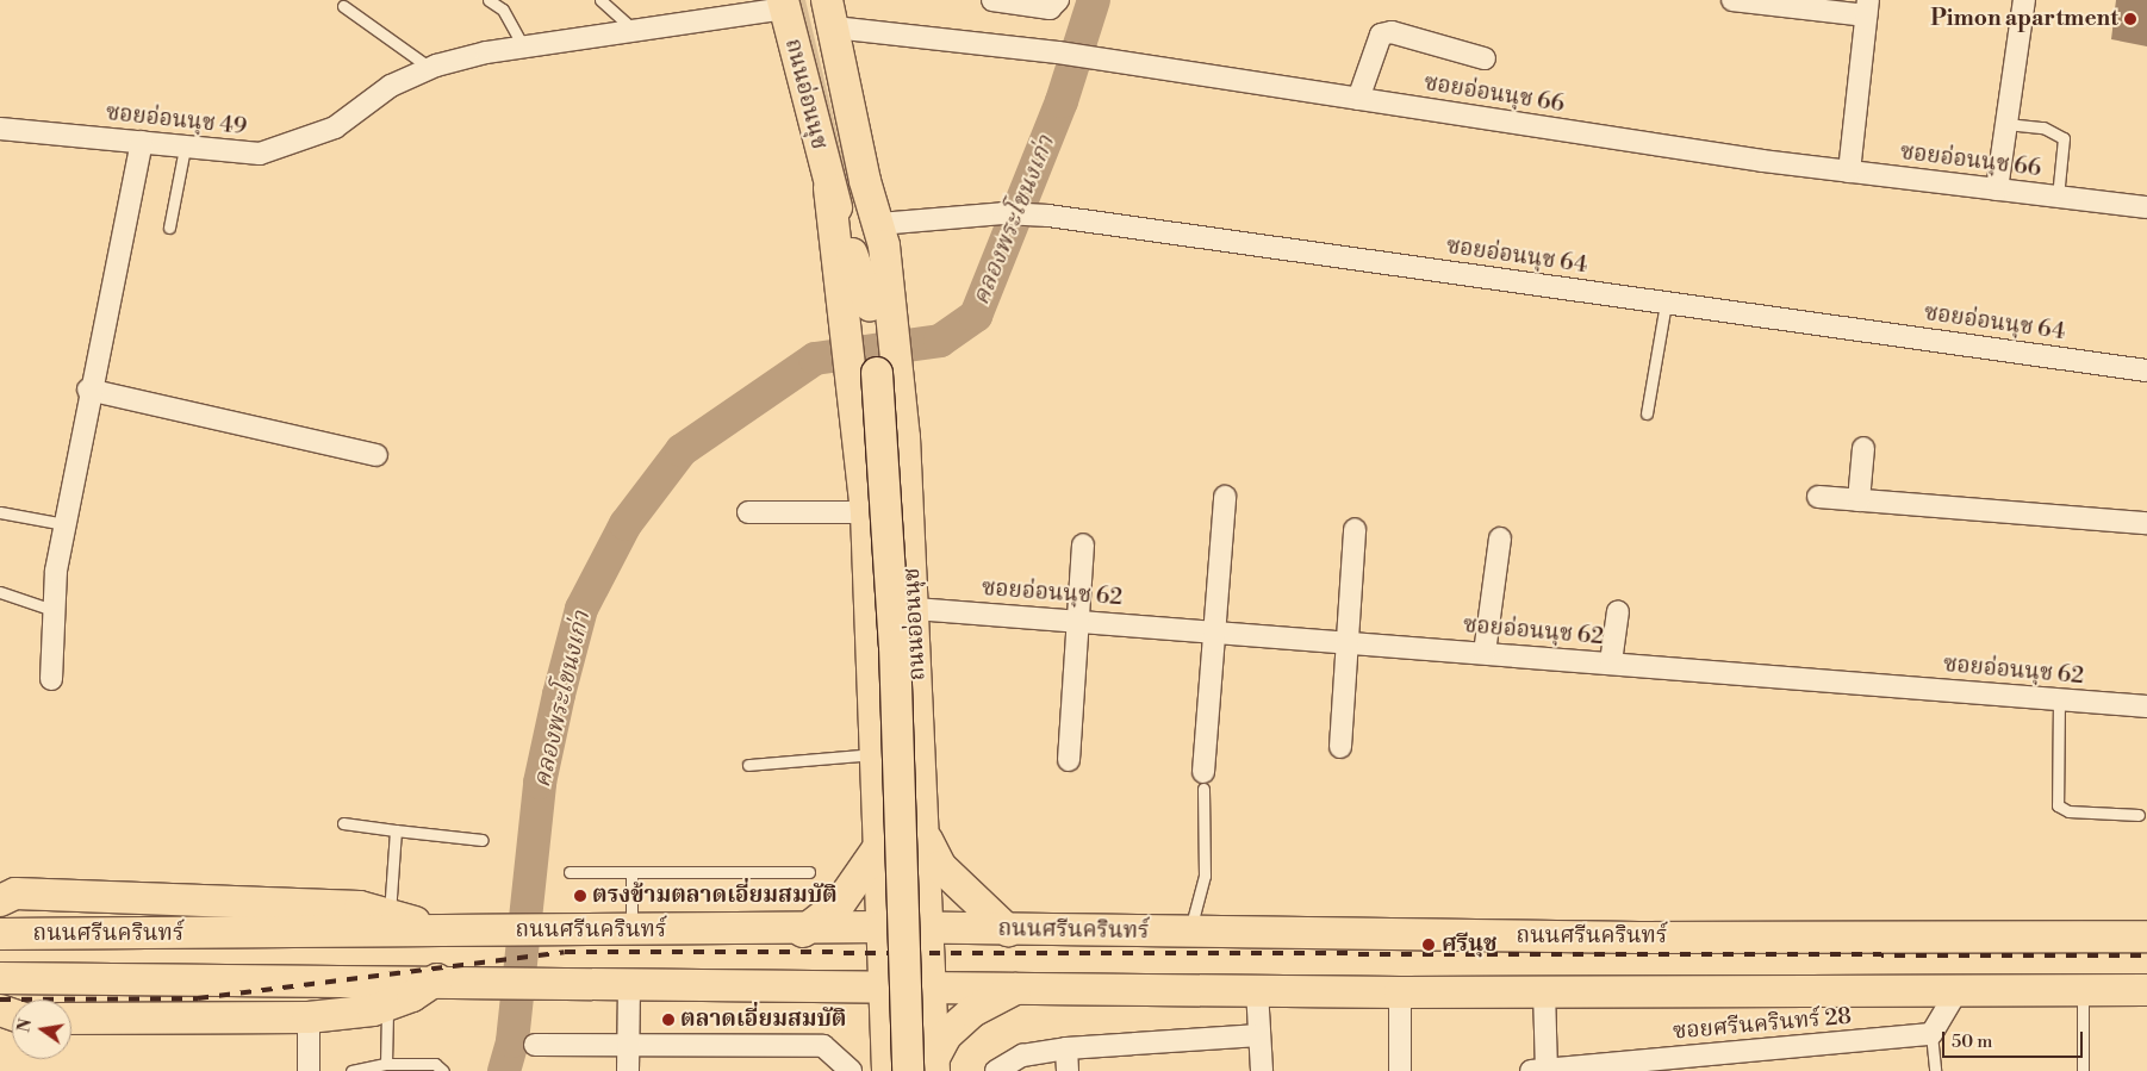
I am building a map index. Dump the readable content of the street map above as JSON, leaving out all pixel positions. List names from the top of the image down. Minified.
{"streets":{"main road":["ถนนอ่อนนุช","ถนนศรีนครินทร์"],"street":["ซอยอ่อนนุช 66","ซอยอ่อนนุช 49","ซอยอ่อนนุช 64","ซอยอ่อนนุช 62","ซอยศรีนครินทร์ 28"]},"crossings":[["ถนนอ่อนนุช","ซอยอ่อนนุช 66"],["ถนนอ่อนนุช","ซอยอ่อนนุช 49"],["ถนนอ่อนนุช","ซอยอ่อนนุช 64"],["ถนนอ่อนนุช","ซอยอ่อนนุช 62"],["ถนนอ่อนนุช","ถนนศรีนครินทร์"]],"water":["คลองพระโขนงเก่า"],"places":["Pimon apartment","ตรงข้ามตลาดเอี่ยมสมบัติ","ศรีนุช","ตลาดเอี่ยมสมบัติ"],"scale_bar":"50 m","north":"left"}
